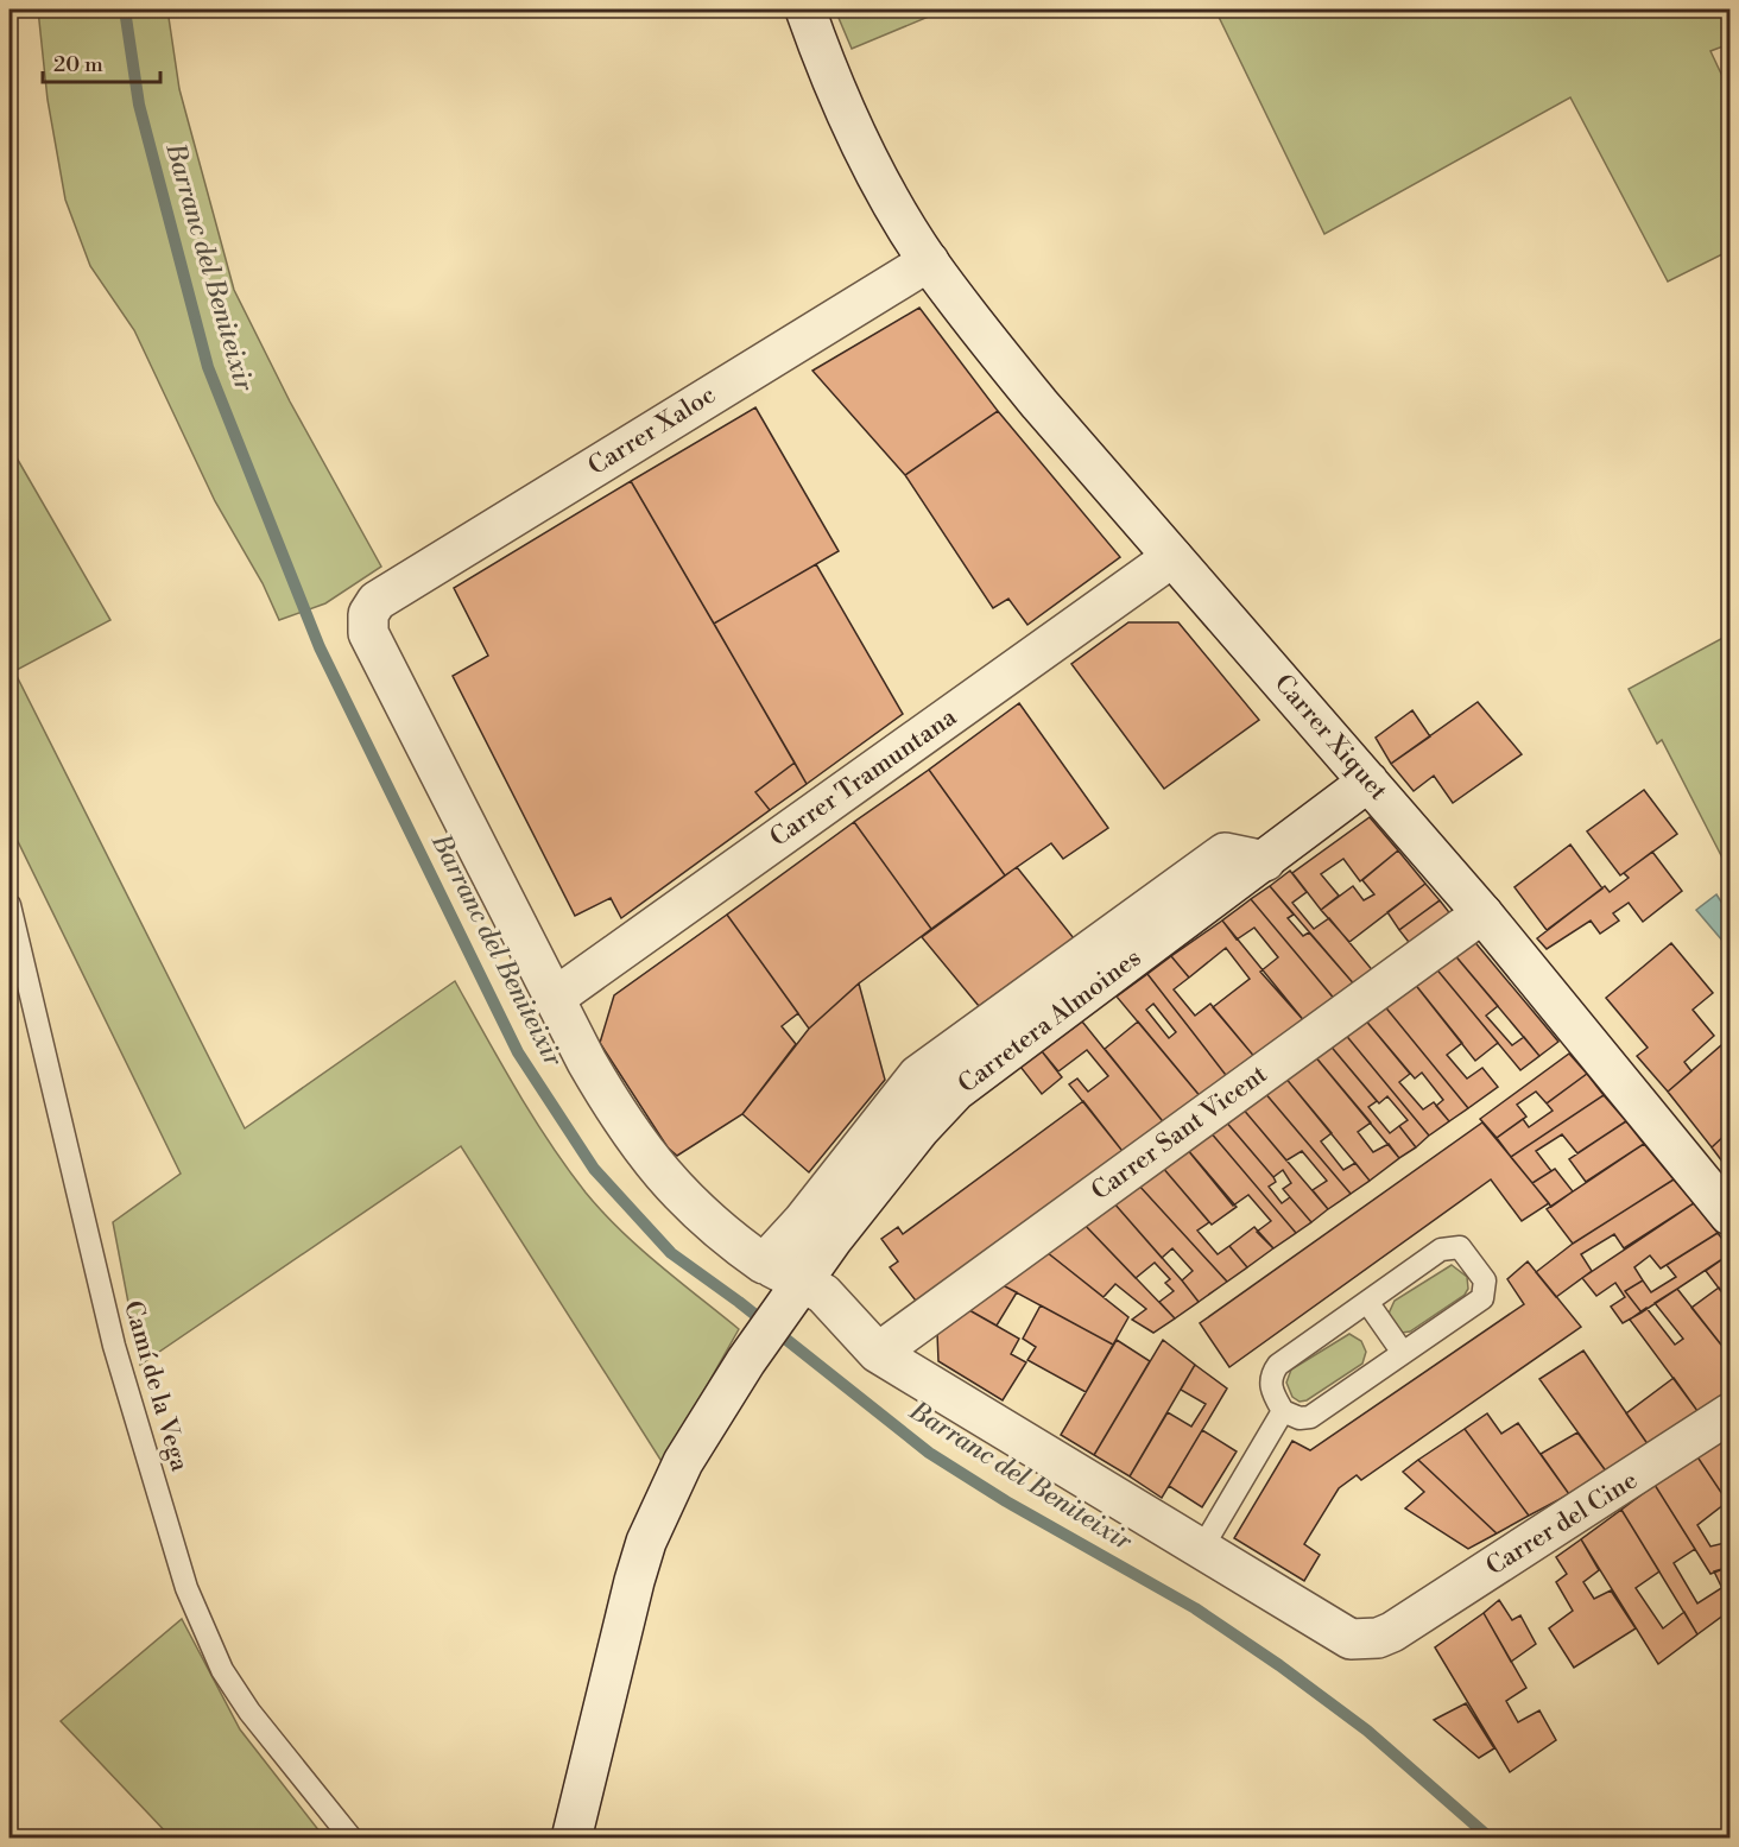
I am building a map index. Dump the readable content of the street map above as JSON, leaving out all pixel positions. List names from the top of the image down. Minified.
{"streets":{"street":["Carrer Xaloc","Carrer Xiquet","Carrer Tramuntana","Carretera Almoines","Carrer Sant Vicent","Carrer del Cine"],"lane":["Camí de la Vega"]},"crossings":[["Carrer Xaloc","Carrer Xiquet"],["Carrer Xaloc","Carrer Tramuntana"],["Carrer Xiquet","Carrer Tramuntana"],["Carrer Xiquet","Carretera Almoines"],["Carrer Xiquet","Carrer Sant Vicent"]],"water":["Barranc del Beniteixir"],"scale_bar":"20 m"}
